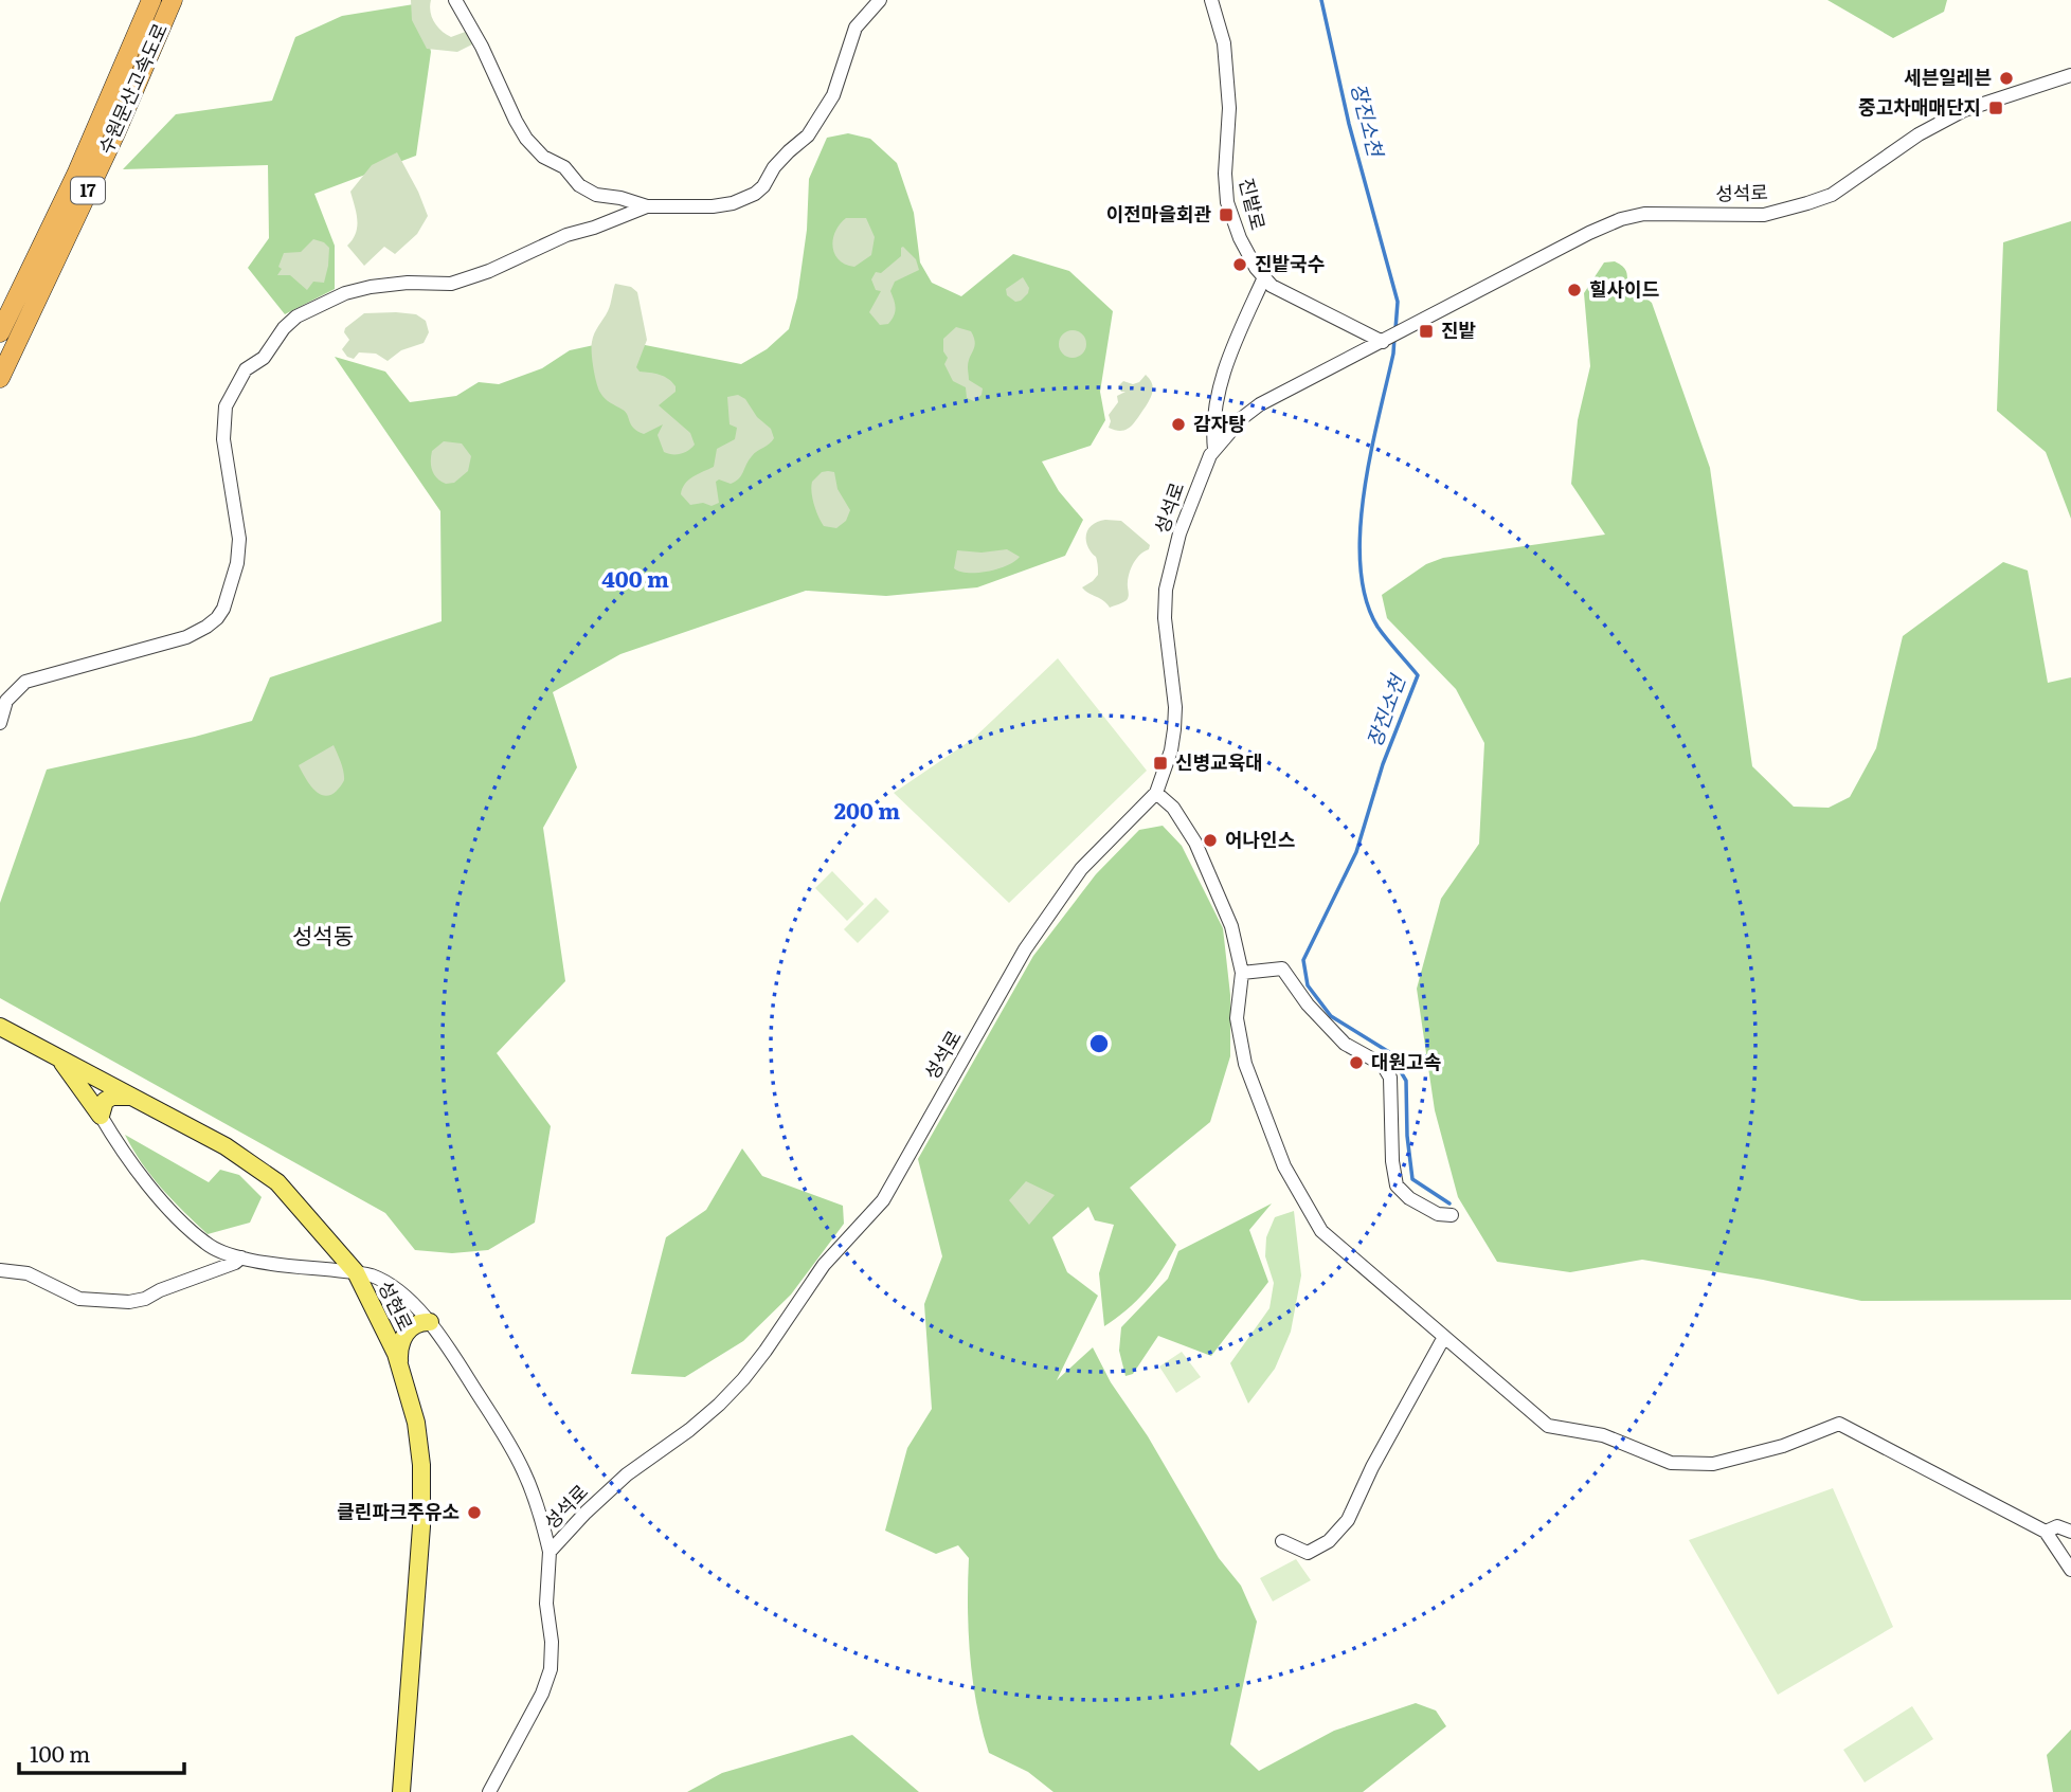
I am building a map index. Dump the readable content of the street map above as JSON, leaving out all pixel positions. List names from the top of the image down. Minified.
{"streets":{"highway":["수원문산고속도로","17"],"main road":["성현로"],"street":["성석로","진밭로"]},"crossings":[["성석로","진밭로"]],"districts":["성석동"],"water":["장진소천"],"places":{"other":["세븐일레븐","진밭국수","힐사이드","감자탕","어나인스","대원고속","클린파크주유소"],"transit":["중고차매매단지","이전마을회관","진밭","신병교육대"]},"scale_bar":"100 m","rings":["400 m","200 m"]}
